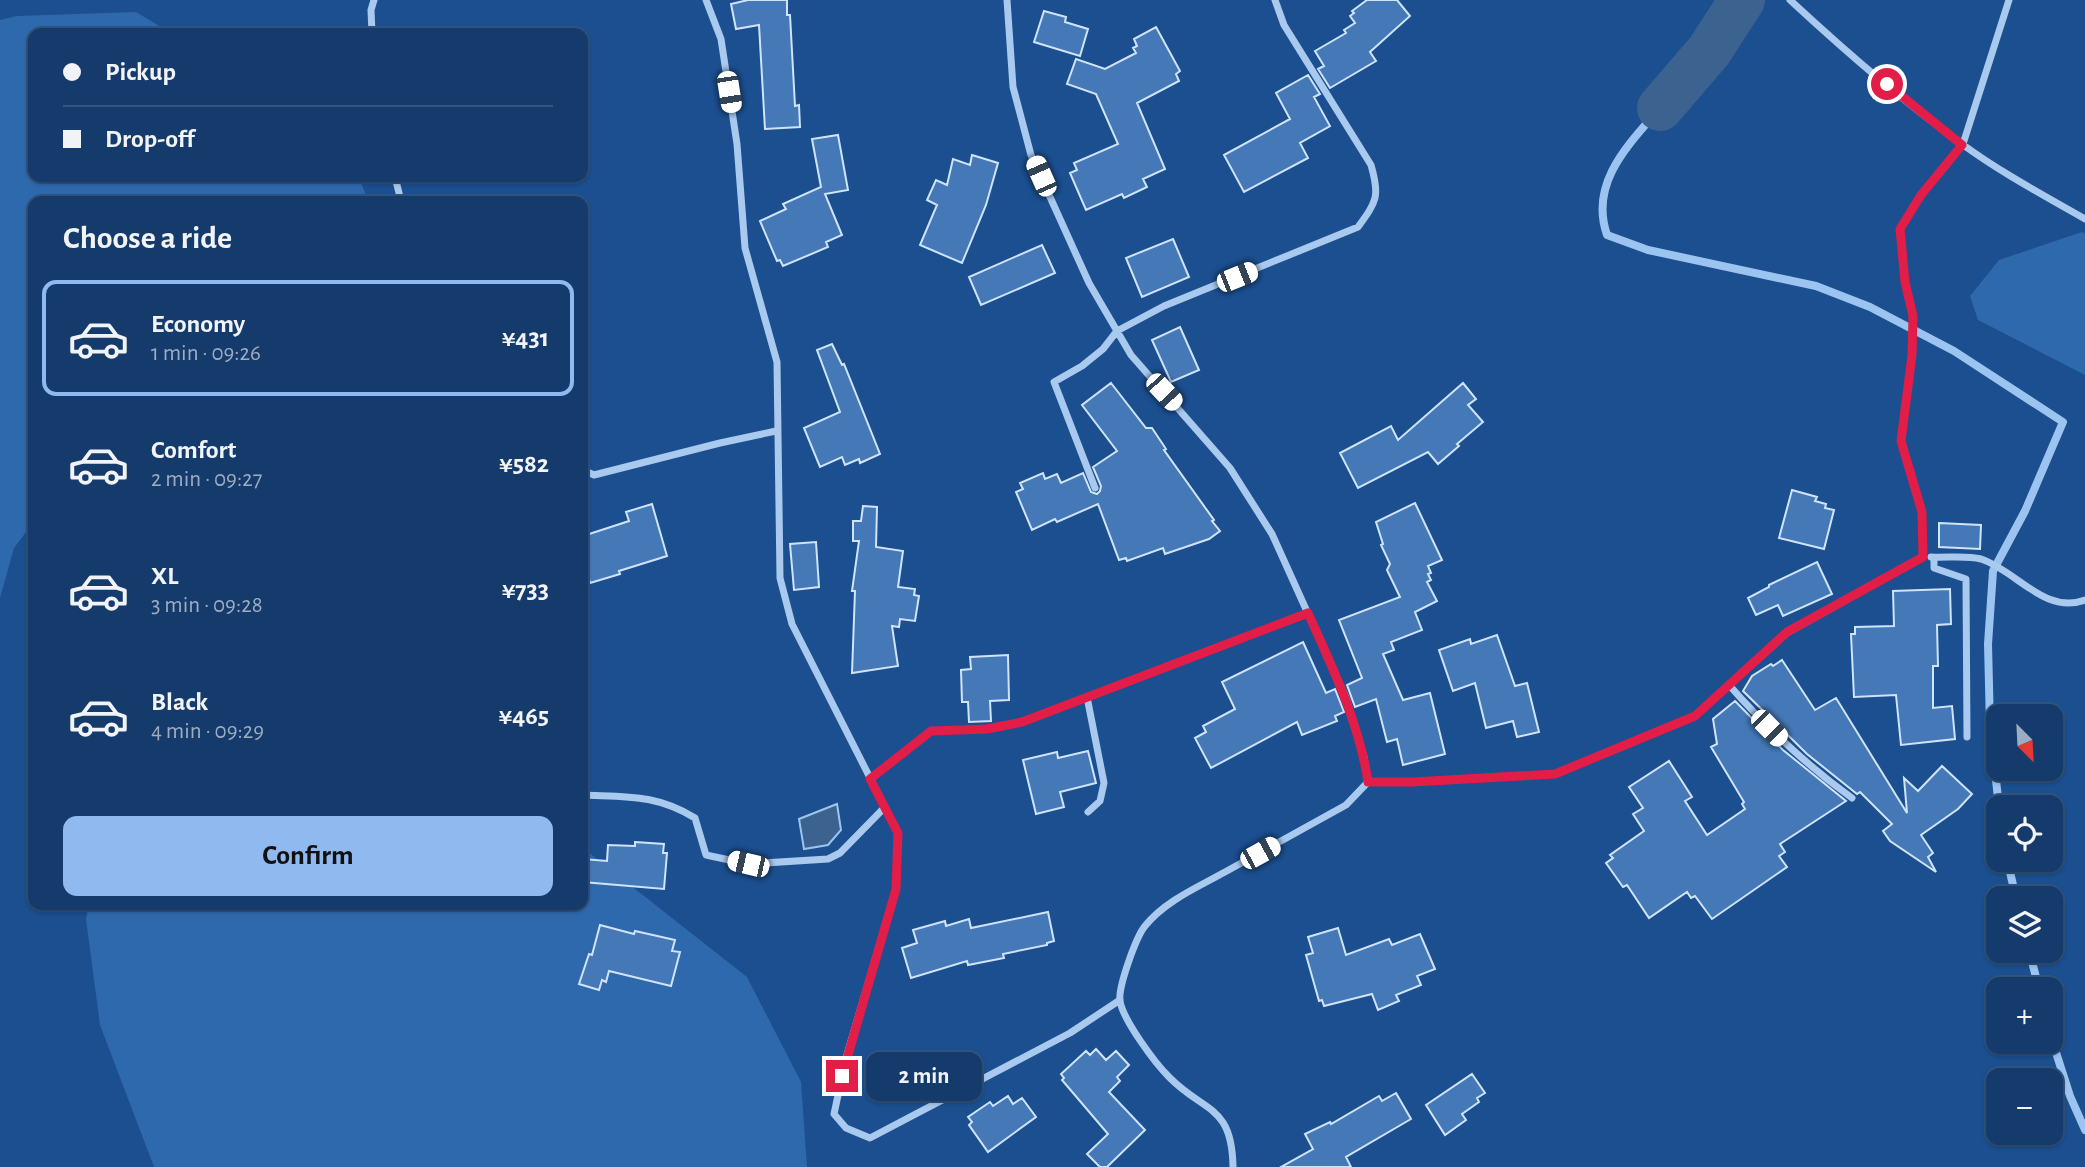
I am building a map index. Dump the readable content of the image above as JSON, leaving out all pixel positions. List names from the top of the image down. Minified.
{"north":"bottom right","page":{"banner":["Pickup","Drop-off"],"heading":"Choose a ride","list":[{"name":"Economy","note":"1 min · 09:26","value":"¥431"},{"name":"Comfort","note":"2 min · 09:27","value":"¥582"},{"name":"XL","note":"3 min · 09:28","value":"¥733"},{"name":"Black","note":"4 min · 09:29","value":"¥465"}],"map_buttons":["+","−"],"buttons":"Confirm","bubble":"2 min"}}
